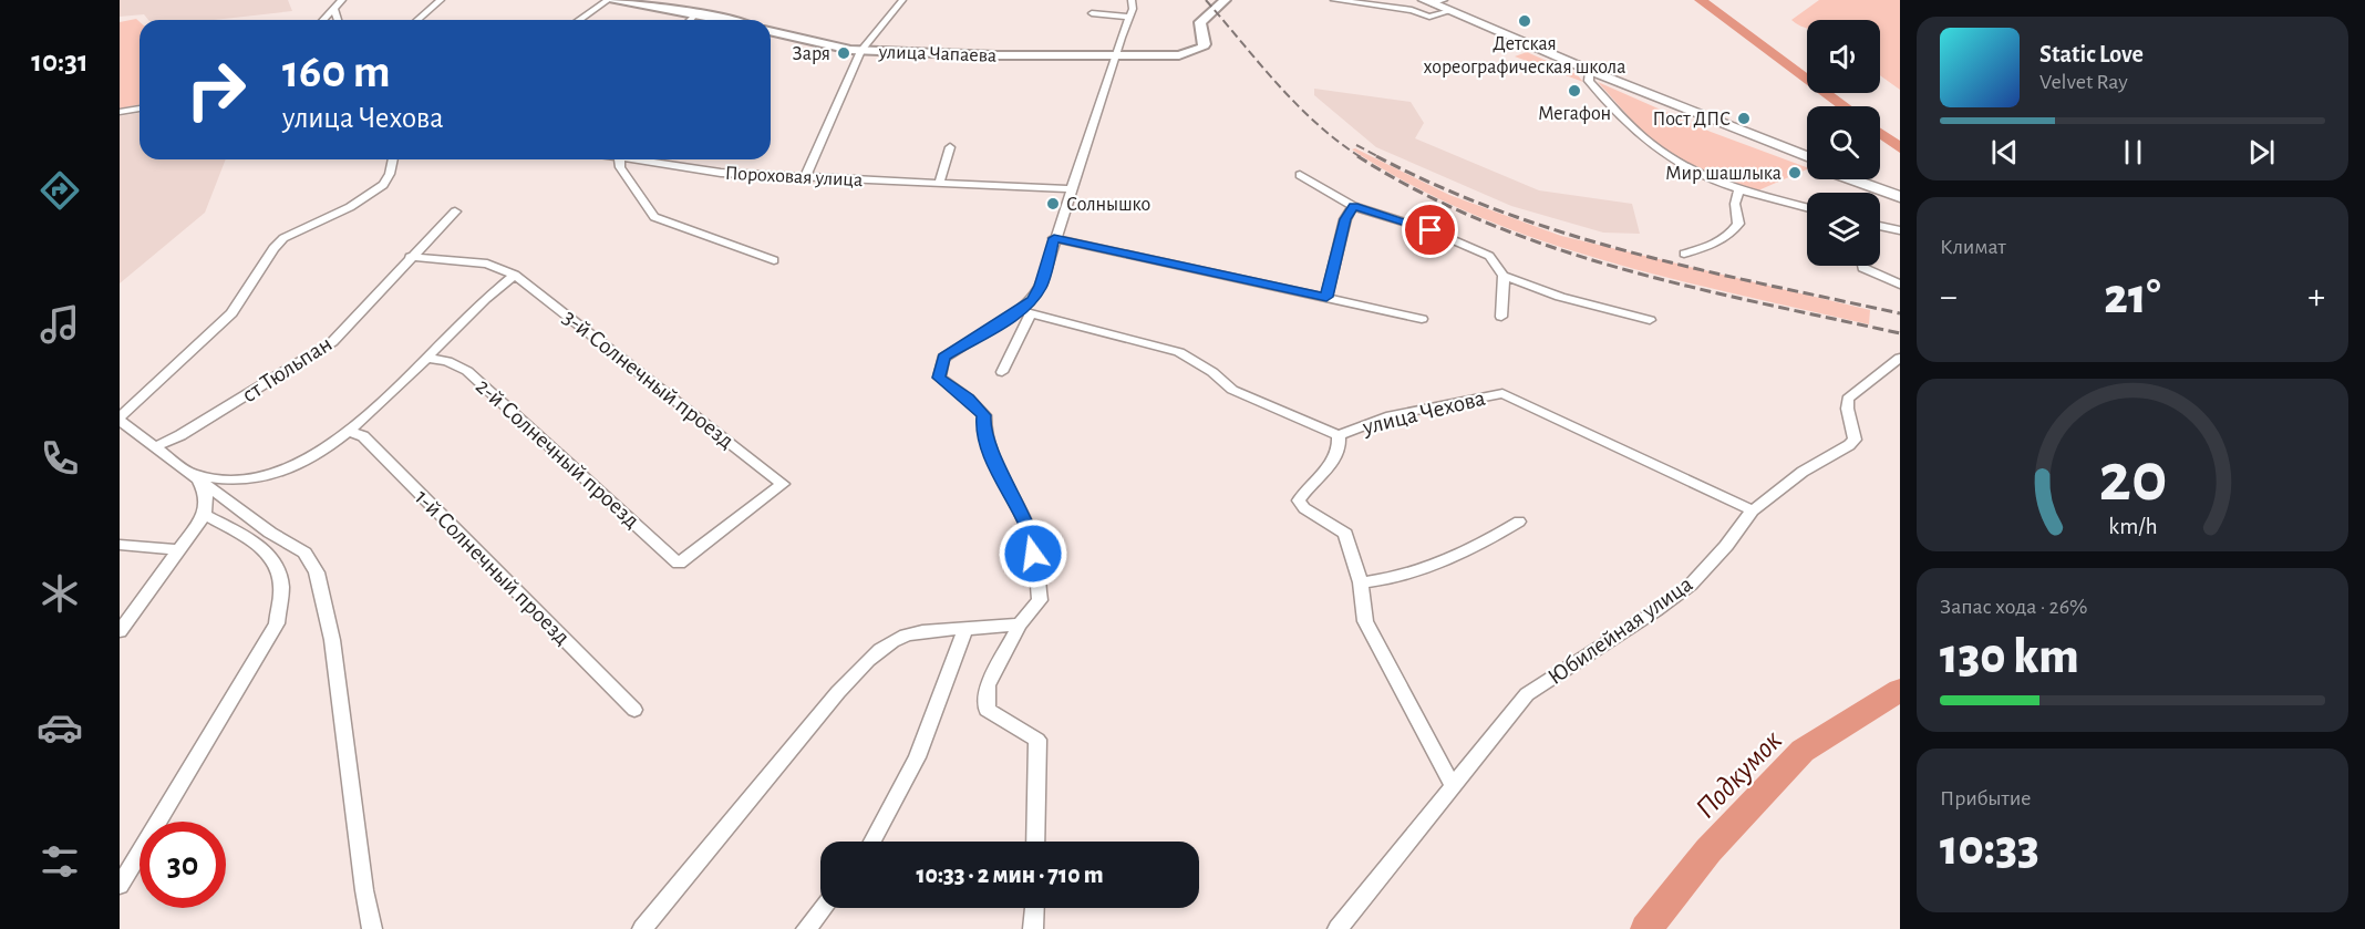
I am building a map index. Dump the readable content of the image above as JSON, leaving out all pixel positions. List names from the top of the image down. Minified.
{"streets":{"main road":["улица Чапаева"],"street":["Пороховая улица","ст Тюльпан","3-й Солнечный проезд","улица Чехова","2-й Солнечный проезд","1-й Солнечный проезд","Юбилейная улица"]},"crossings":[["ст Тюльпан","3-й Солнечный проезд"],["3-й Солнечный проезд","2-й Солнечный проезд"],["улица Чехова","Юбилейная улица"]],"water":["Подкумок"],"places":["Детская хореографическая школа","Заря","Мегафон","Пост ДПС","Мир шашлыка","Солнышко"],"page":{"tabs":"10:31","turn":["160 m","улица Чехова"],"song":["Static Love","Velvet Ray"],"tile":["Климат",["Запас хода · 26%","130 km"],["Прибытие","10:33"]],"heat":["−","21°","+"],"limit":"30","trip":"10:33 · 2 мин · 710 m","gauge":["20","km/h"]}}
